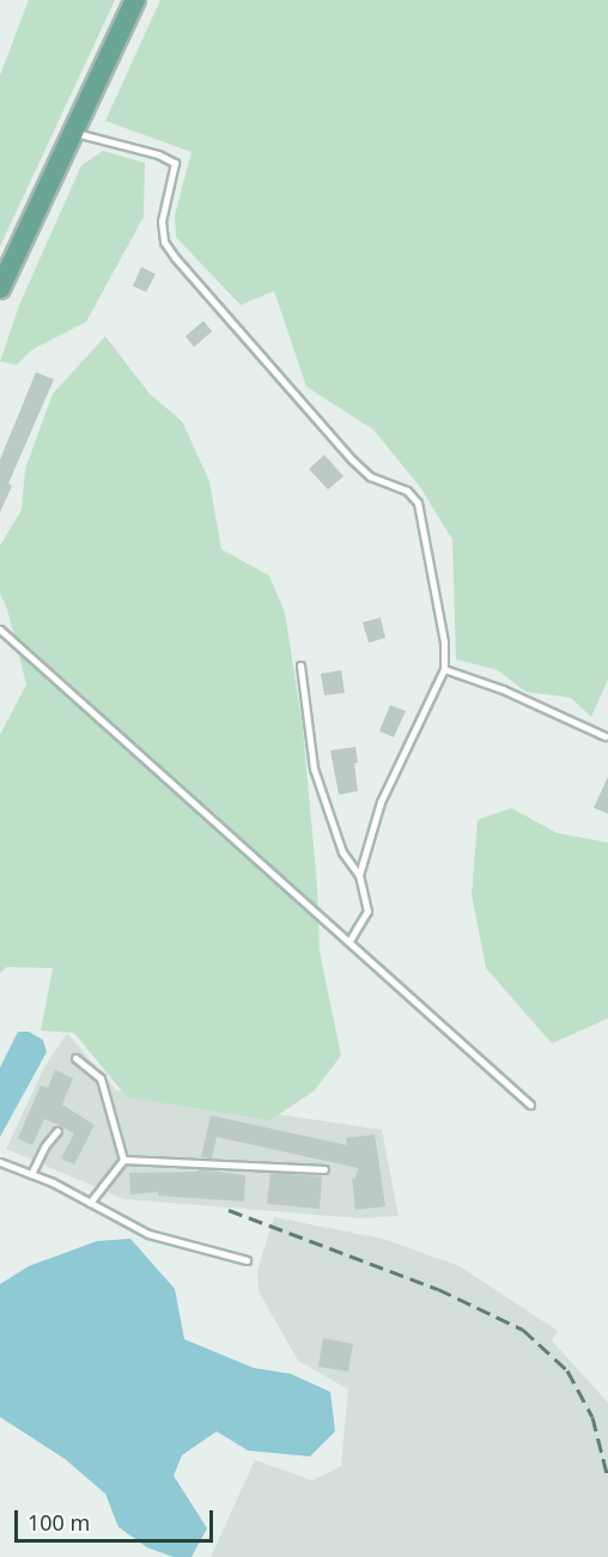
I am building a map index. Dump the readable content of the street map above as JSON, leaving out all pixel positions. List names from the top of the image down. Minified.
{"scale_bar":"100 m"}
